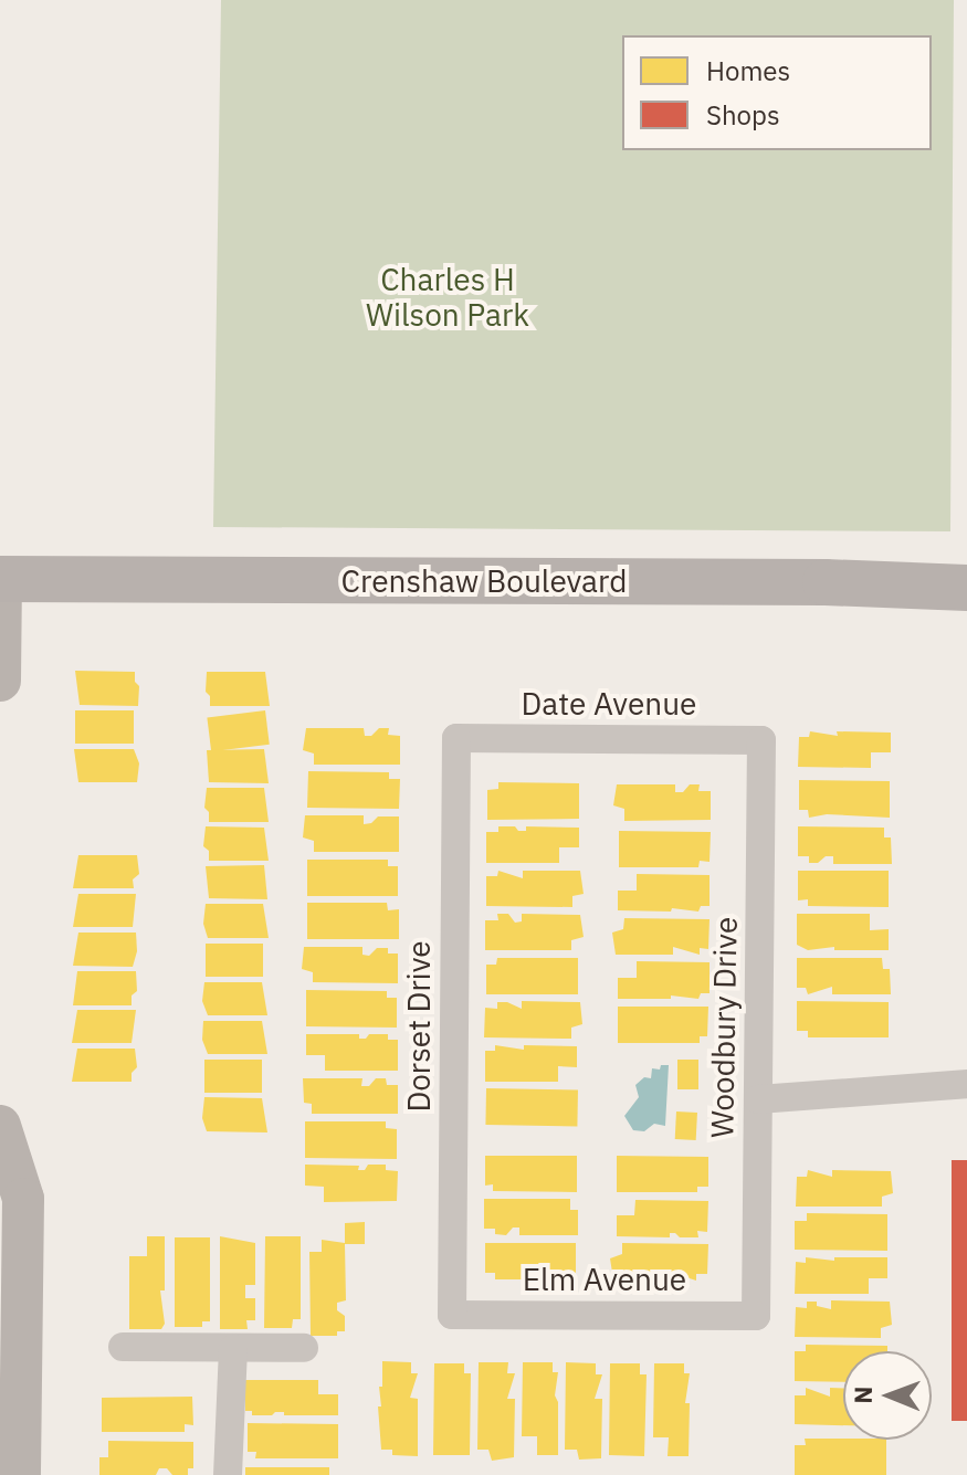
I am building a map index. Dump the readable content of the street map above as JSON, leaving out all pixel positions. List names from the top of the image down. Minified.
{"streets":{"main road":["Crenshaw Boulevard"],"street":["Date Avenue","Dorset Drive","Woodbury Drive","Elm Avenue"]},"crossings":[["Date Avenue","Dorset Drive"],["Date Avenue","Woodbury Drive"],["Dorset Drive","Elm Avenue"],["Woodbury Drive","Elm Avenue"]],"parks":["Charles H Wilson Park"],"legend":["Homes","Shops"],"north":"left"}
